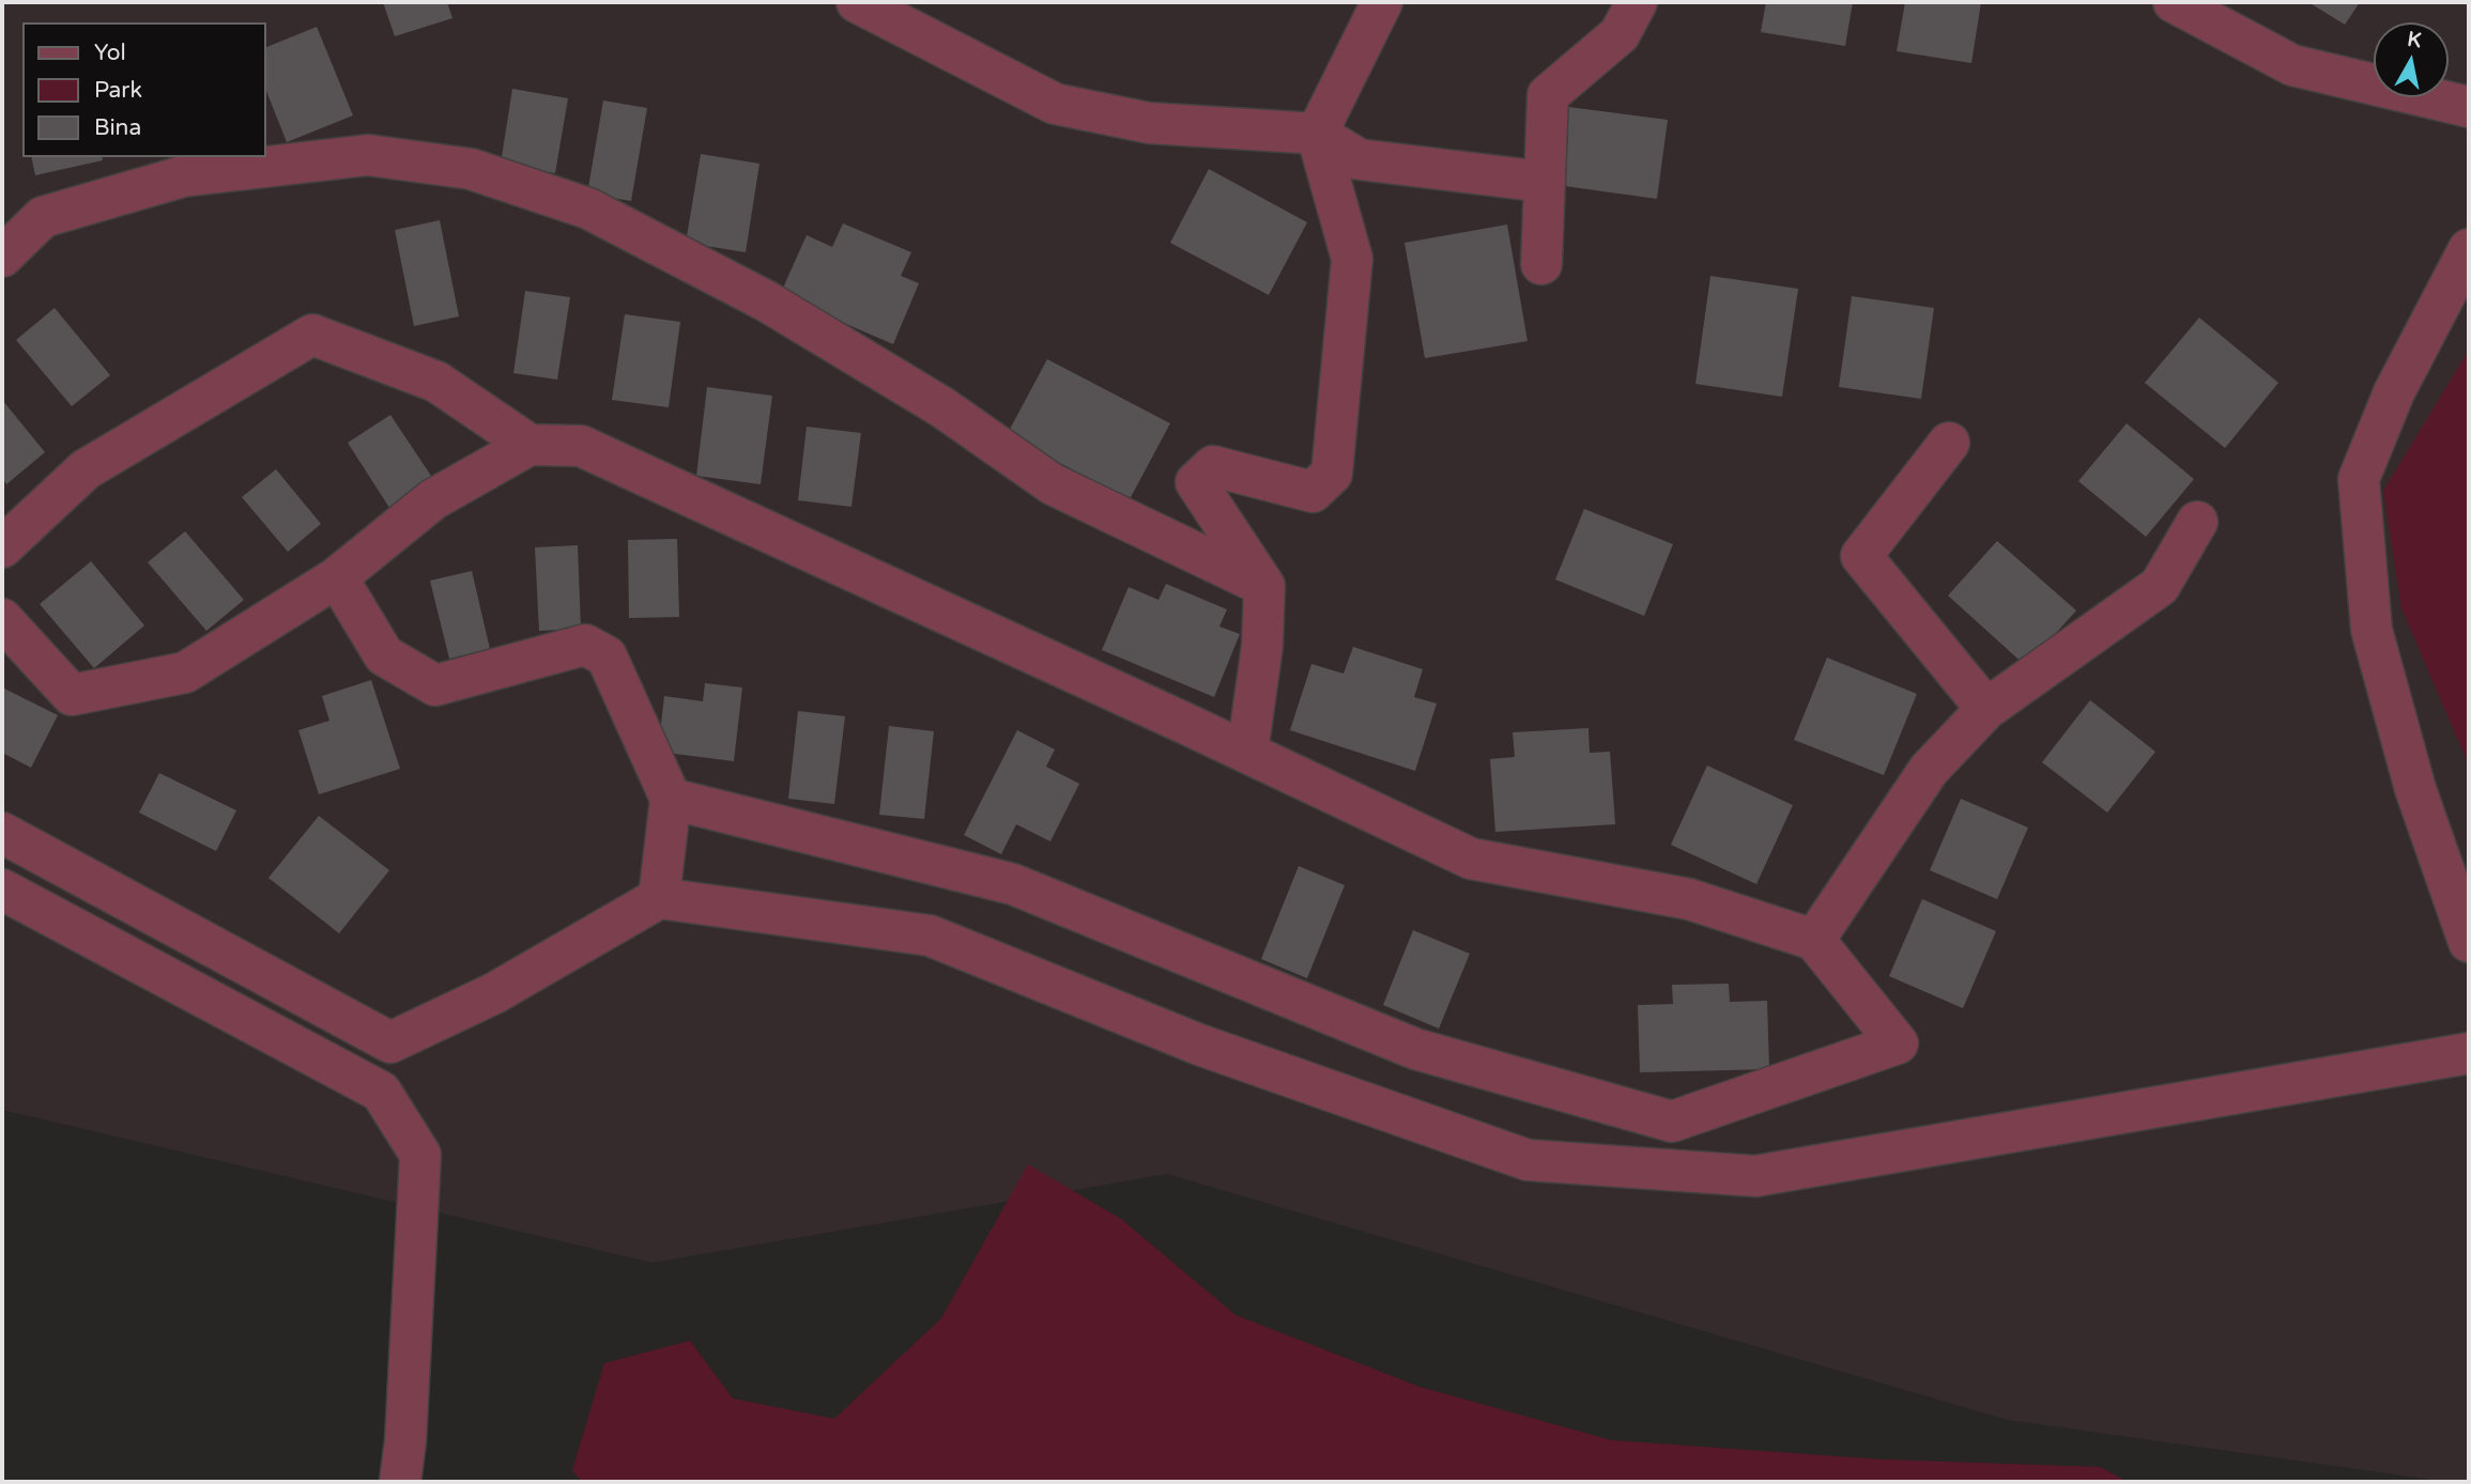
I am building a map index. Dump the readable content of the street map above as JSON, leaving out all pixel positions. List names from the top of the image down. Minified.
{"legend":["Yol","Park","Bina"],"north":"top"}
